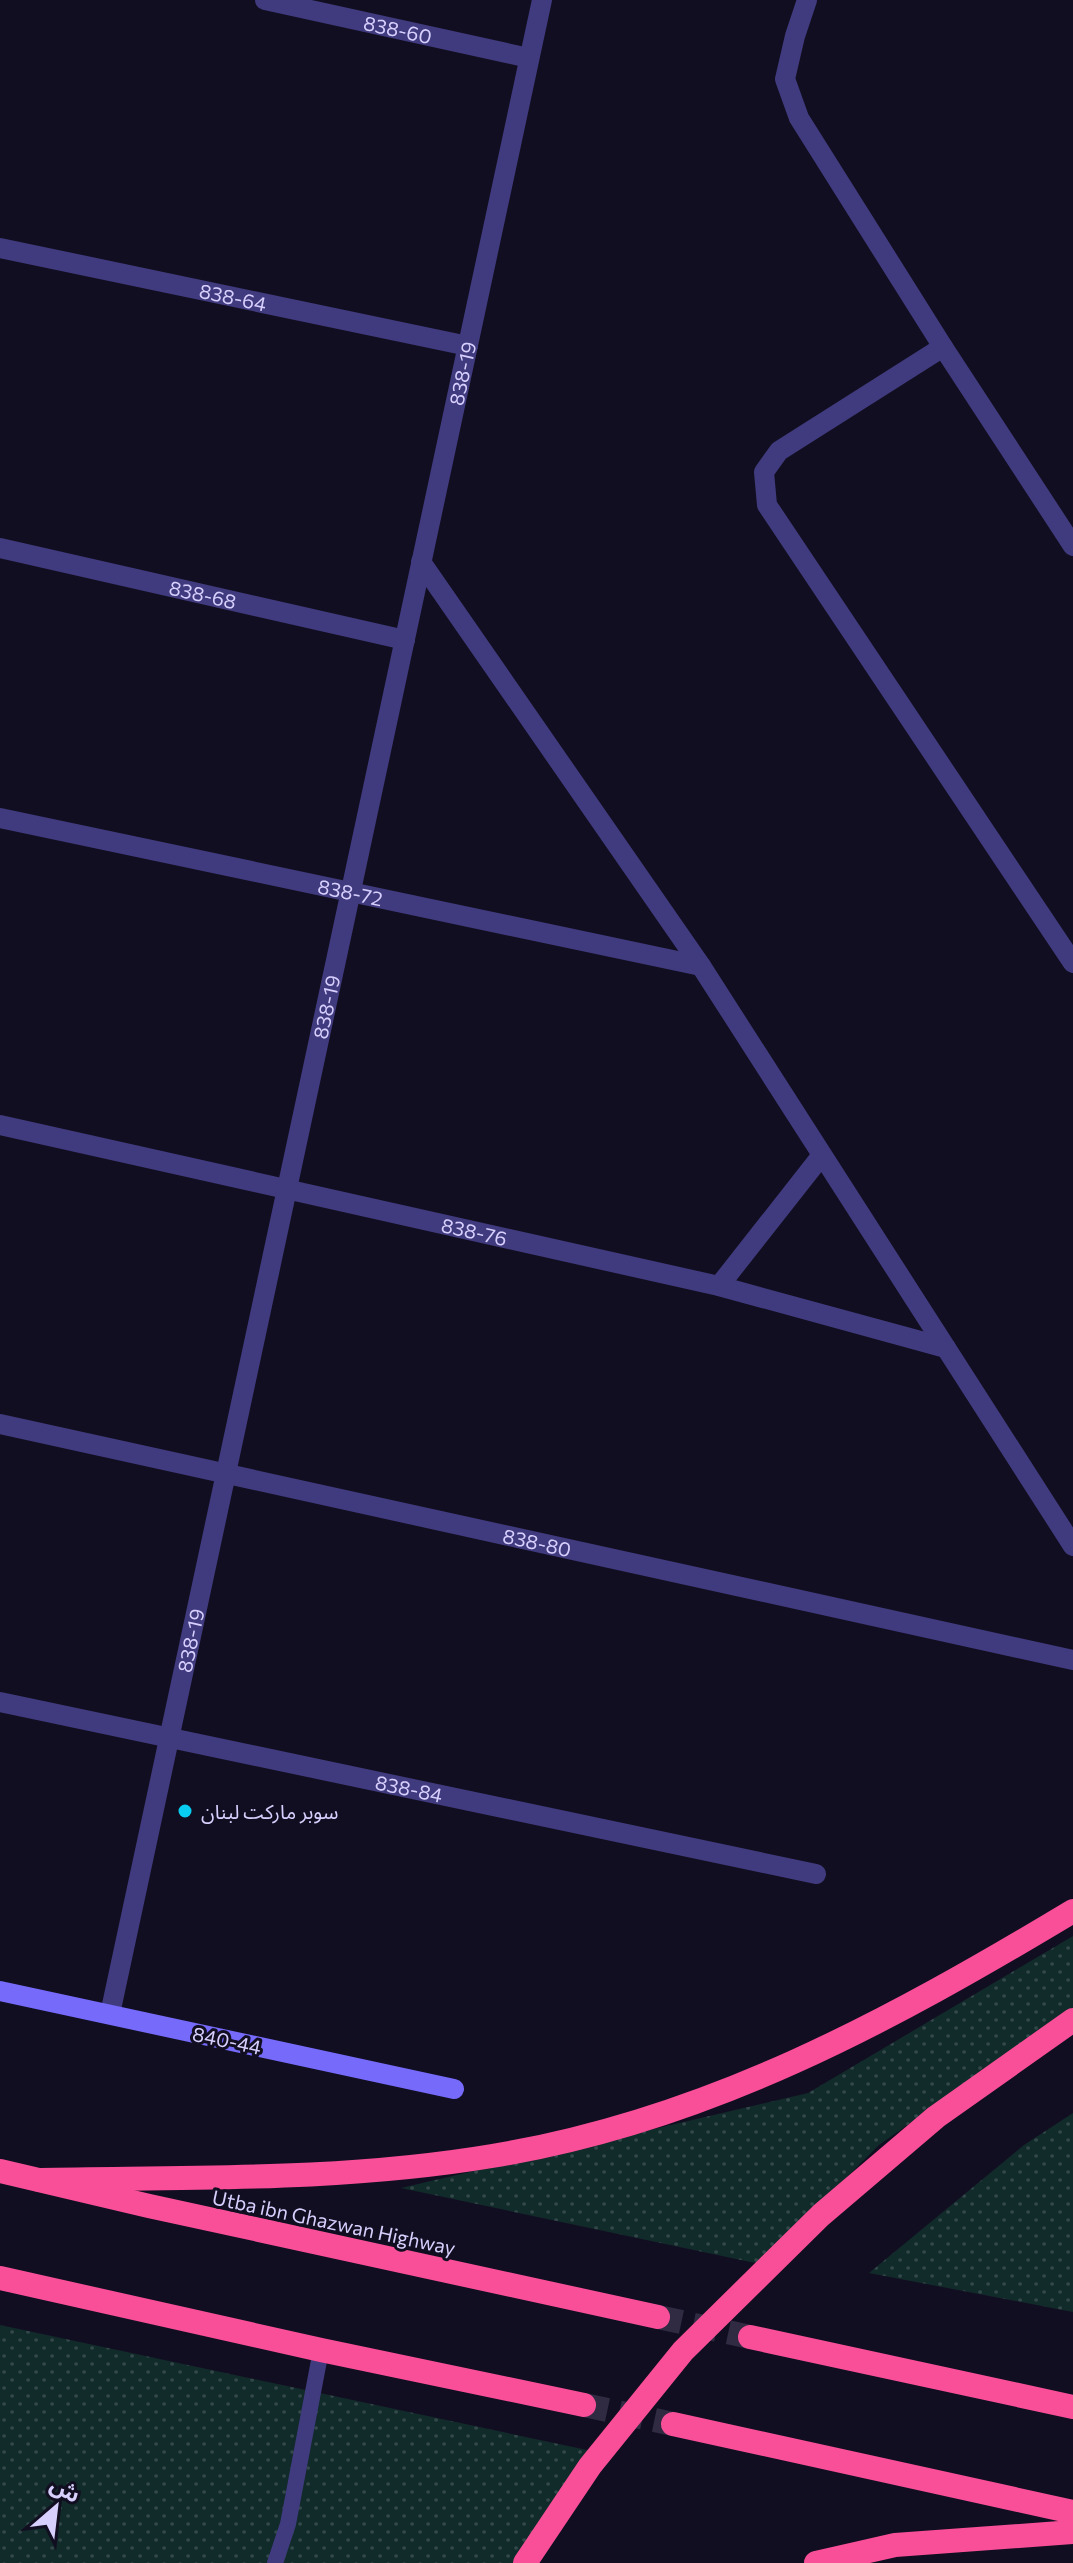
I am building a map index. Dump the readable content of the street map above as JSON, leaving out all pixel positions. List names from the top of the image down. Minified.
{"streets":{"highway":["Utba ibn Ghazwan Highway"],"street":["838-60","838-64","838-19","838-68","838-72","838-76","838-80","838-84","840-44"]},"crossings":[["838-60","838-19"],["838-64","838-19"],["838-19","838-68"],["838-19","838-72"],["838-19","838-76"],["838-19","838-80"],["838-19","838-84"],["838-19","840-44"]],"places":["سوبر ماركت لبنان"],"north":"top right"}
